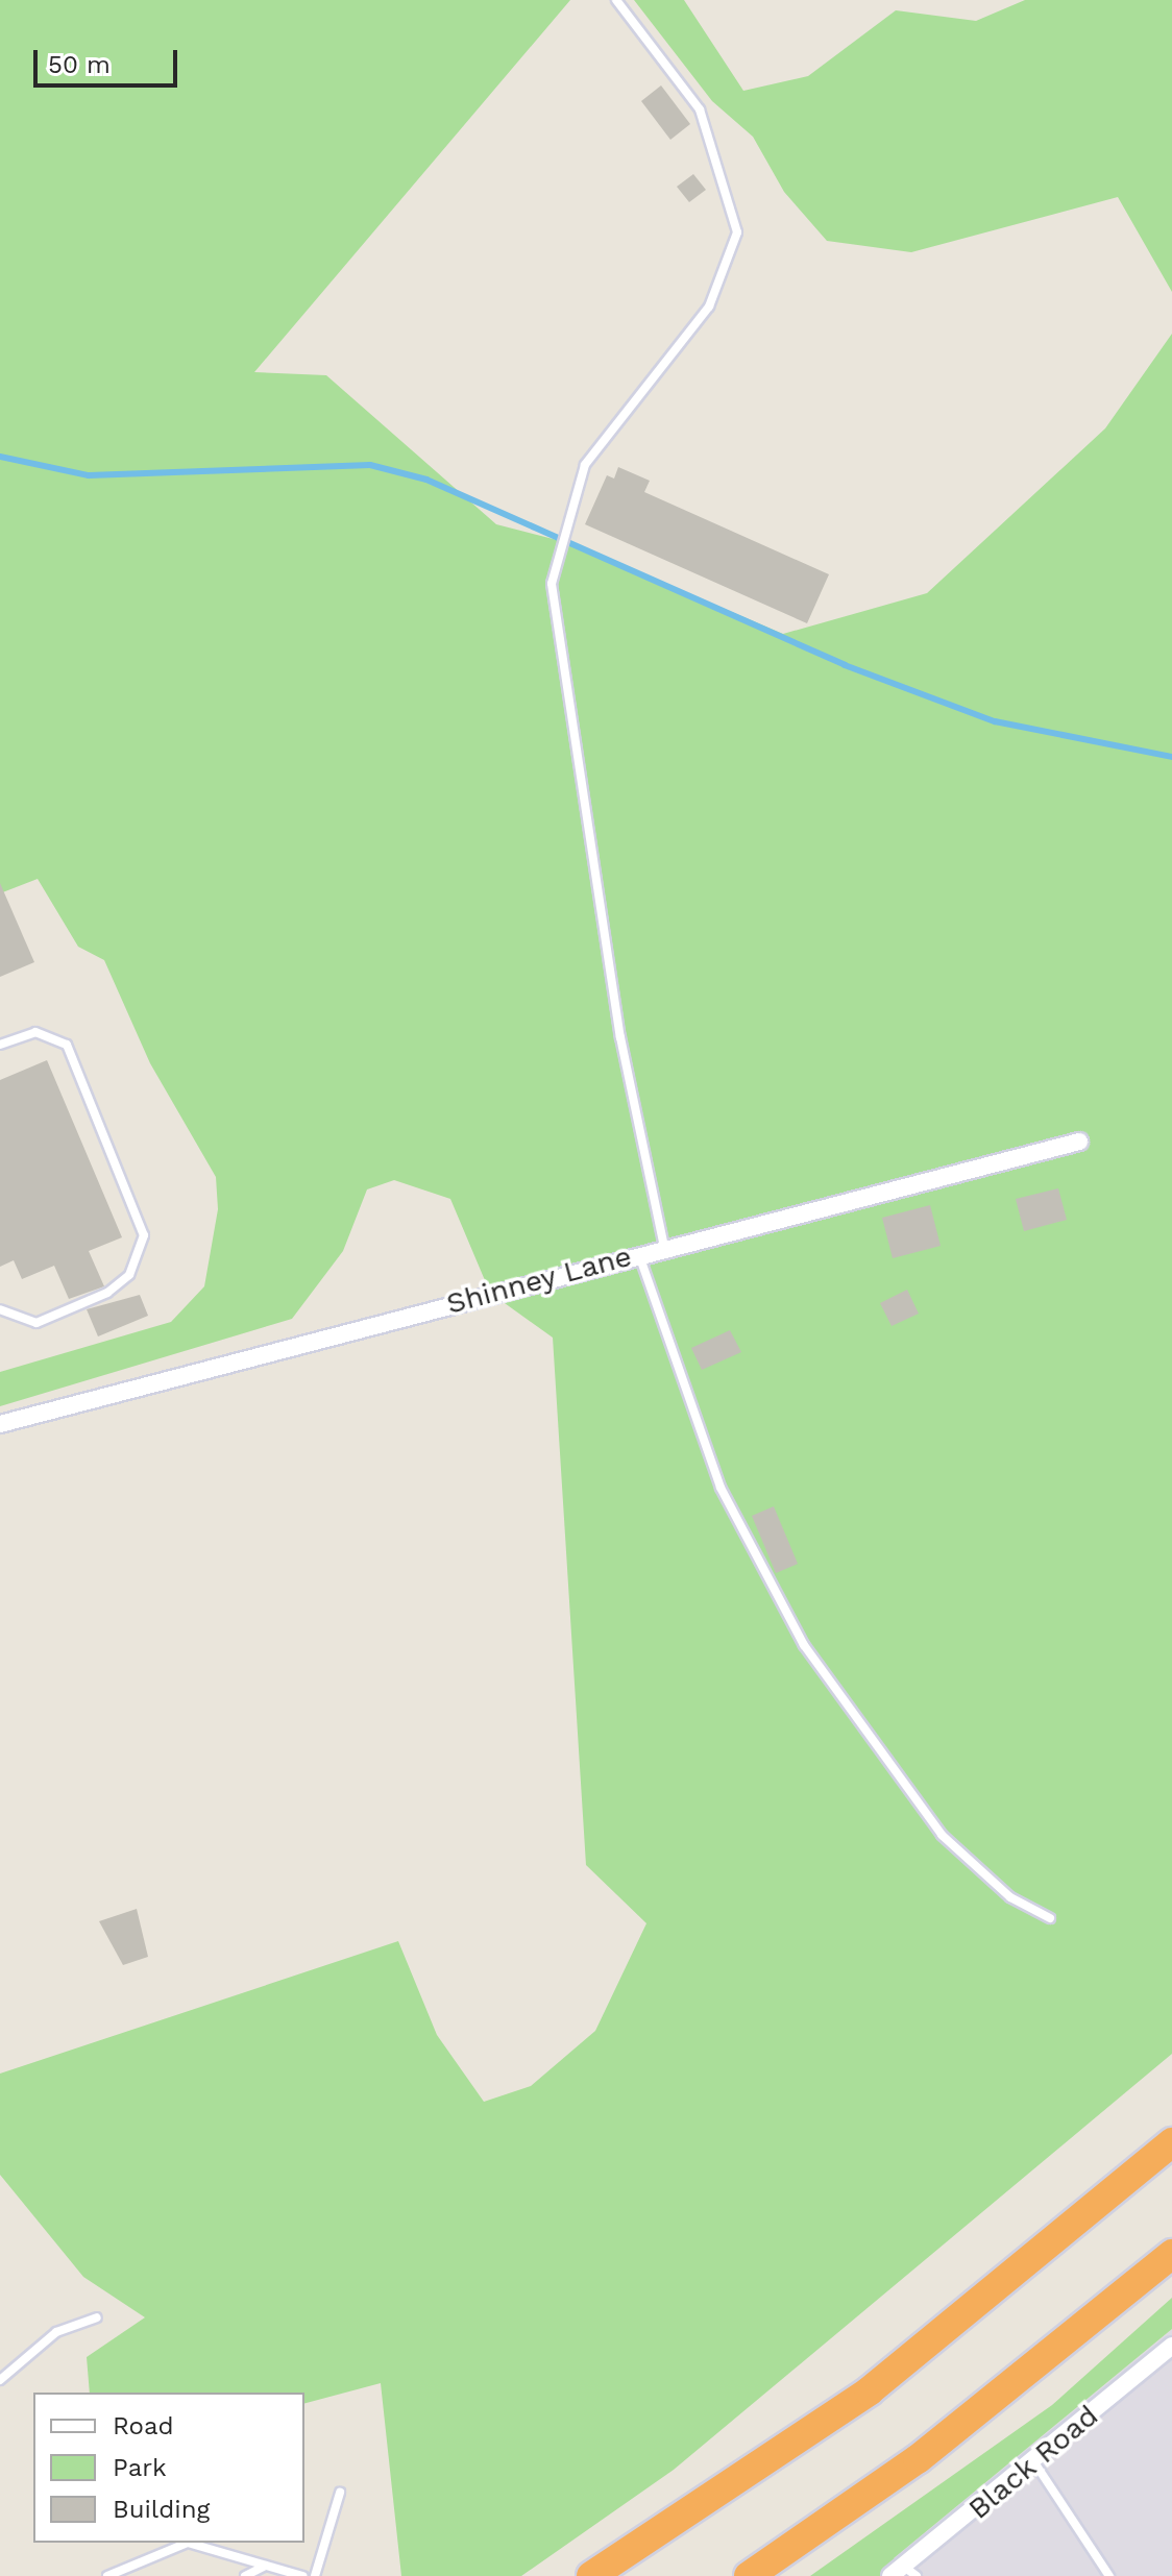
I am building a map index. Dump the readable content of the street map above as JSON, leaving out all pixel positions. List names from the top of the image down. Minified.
{"streets":{"street":["Shinney Lane","Black Road"]},"legend":["Road","Park","Building"],"scale_bar":"50 m"}
